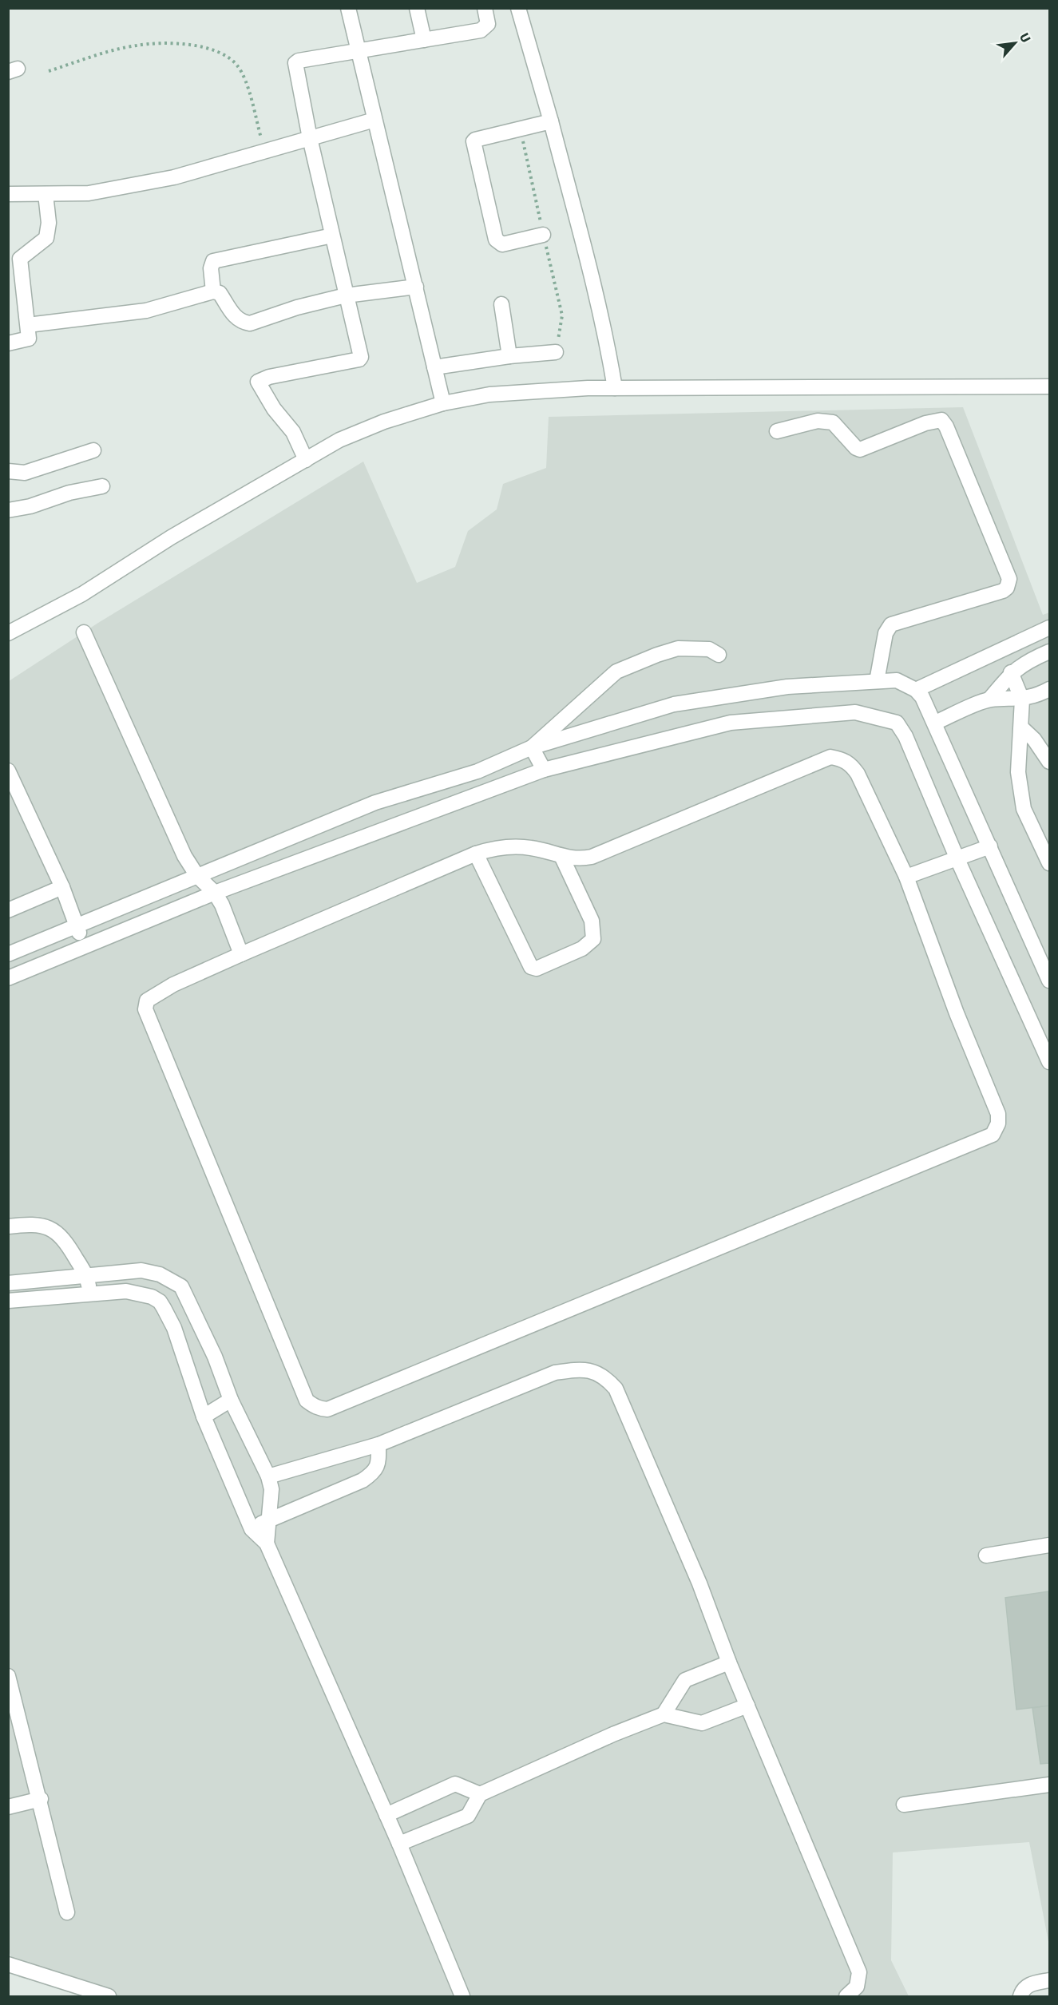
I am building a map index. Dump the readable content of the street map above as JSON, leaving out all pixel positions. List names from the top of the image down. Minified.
{"north":"top right"}
